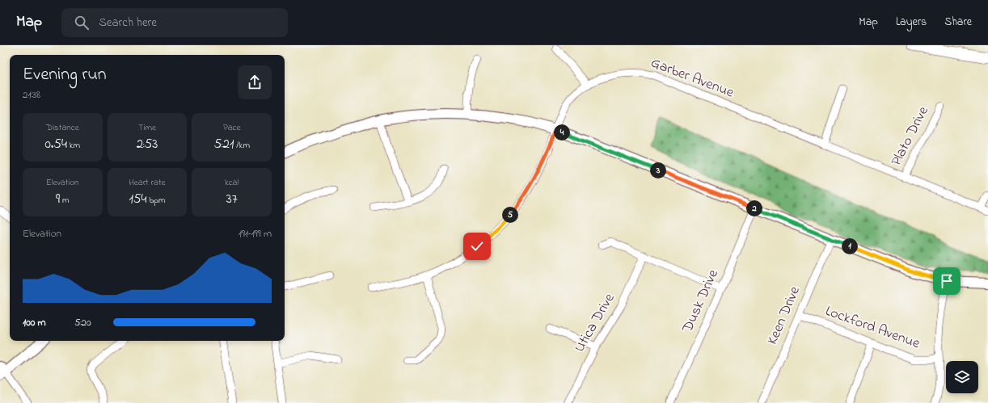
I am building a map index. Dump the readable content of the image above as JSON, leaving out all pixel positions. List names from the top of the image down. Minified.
{"streets":{"street":["Garber Avenue","Plato Drive","Dusk Drive","Keen Drive","Utica Drive","Lockford Avenue"]},"crossings":[["Garber Avenue","Plato Drive"],["Keen Drive","Lockford Avenue"]],"page":{"header":"Map","search":"Search here","nav":["Map","Layers","Share"],"heading":["Evening run","21:38"],"stats":[["Distance","0.54 km"],["Time","2:53"],["Pace","5:21 /km"],["Elevation","9 m"],["Heart rate","154 bpm"],["kcal","37"]],"pins":["4","3","2","5","1"],"chart":["Elevation","191–199 m"],"list":[{"name":"100 m","note":"5:20"}]}}
